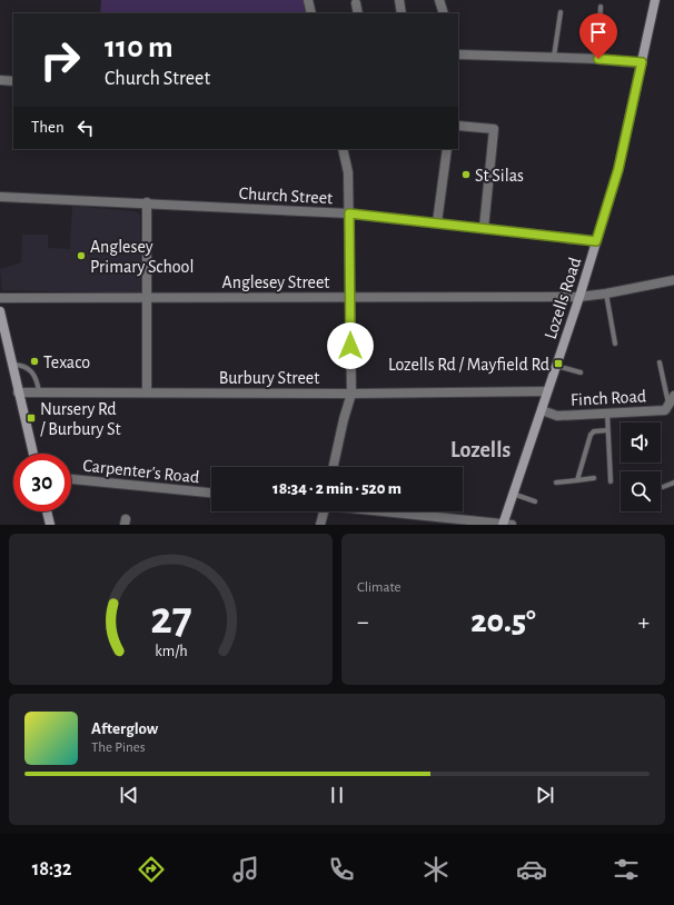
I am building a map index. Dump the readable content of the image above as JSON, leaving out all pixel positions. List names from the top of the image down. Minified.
{"streets":{"main road":["Lozells Road"],"street":["Church Street","Anglesey Street","Burbury Street","Finch Road","Carpenter's Road"]},"crossings":[["Church Street","Lozells Road"],["Anglesey Street","Lozells Road"],["Lozells Road","Burbury Street"],["Lozells Road","Finch Road"]],"districts":["Lozells"],"places":{"other":["St Silas","Anglesey Primary School","Texaco"],"transit":["Lozells Rd / Mayfield Rd","Nursery Rd / Burbury St"]},"page":{"turn":["110 m","Church Street"],"then":"Then","limit":"30","trip":"18:34 · 2 min · 520 m","tile":"Climate","heat":["−","20.5°","+"],"song":["Afterglow","The Pines"],"tabs":"18:32","gauge":["27","km/h"]}}
